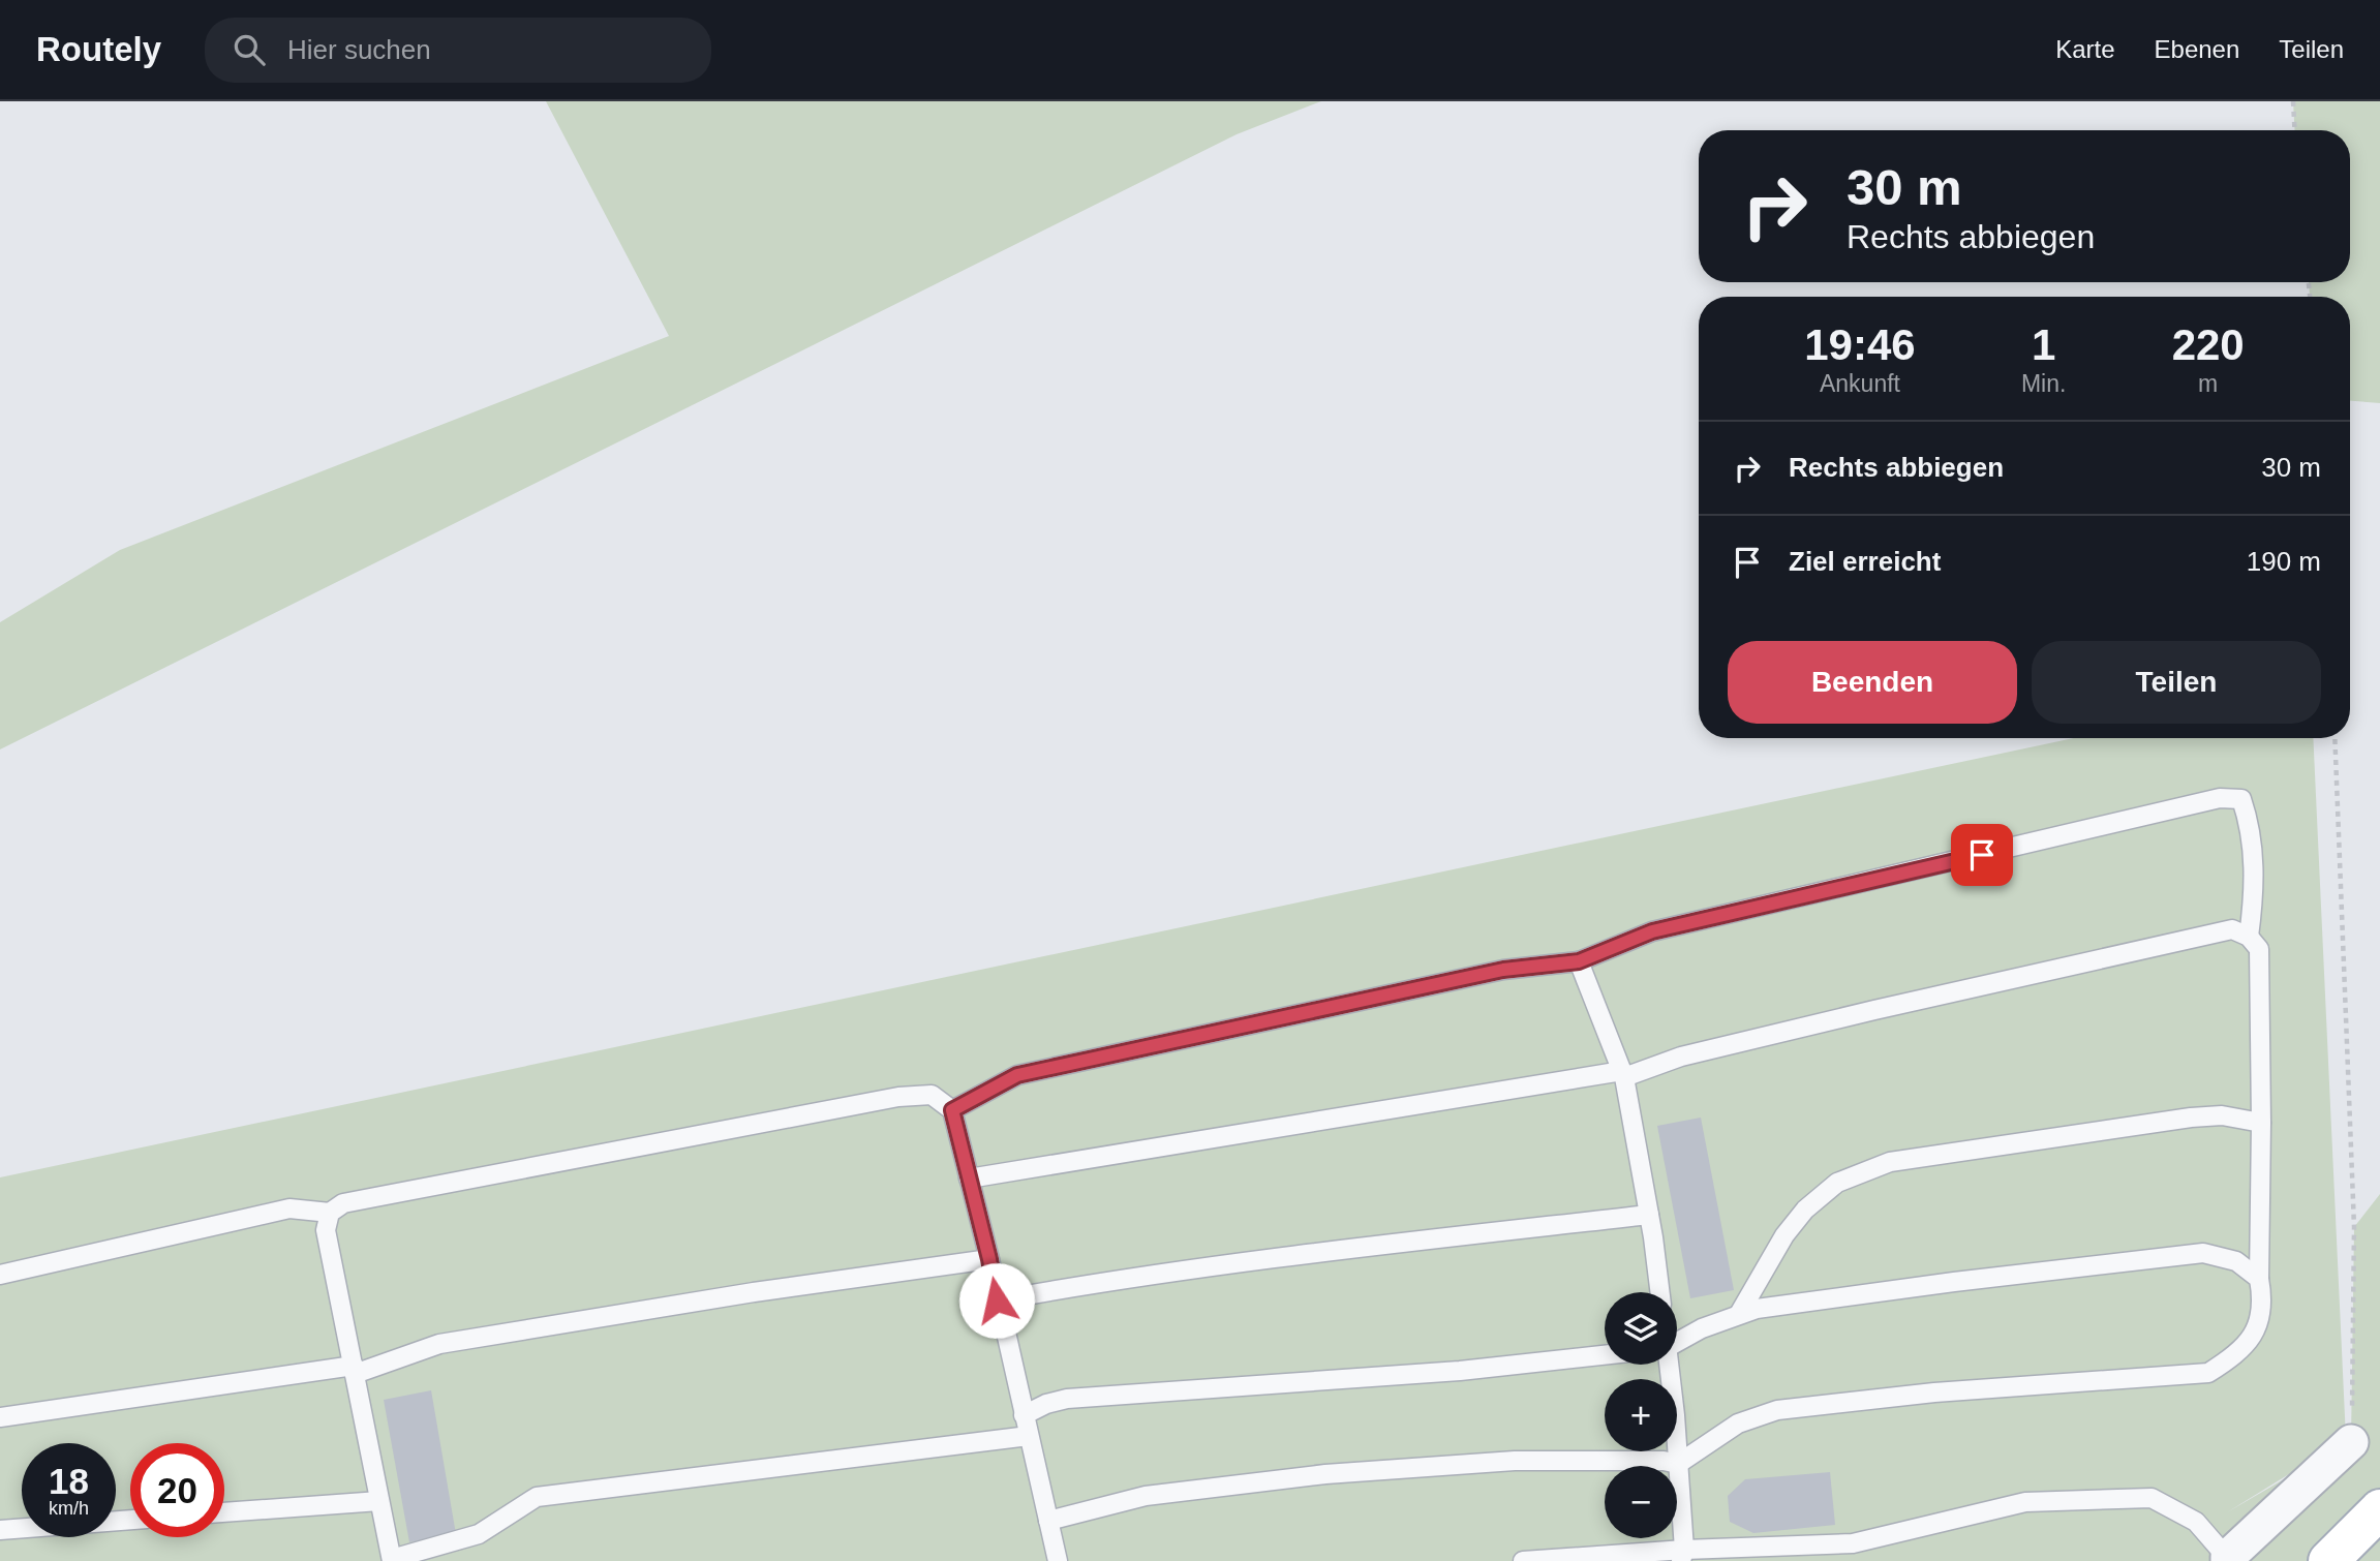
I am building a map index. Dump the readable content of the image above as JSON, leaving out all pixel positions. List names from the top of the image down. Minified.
{"page":{"header":"Routely","search":"Hier suchen","nav":["Karte","Ebenen","Teilen"],"turn":["30 m","Rechts abbiegen"],"eta":["19:46","Ankunft","1","Min.","220","m"],"list":[{"name":"Rechts abbiegen","value":"30 m"},{"name":"Ziel erreicht","value":"190 m"}],"buttons":["Beenden","Teilen"],"map_buttons":["+","−"],"speed":"18 km/h","limit":"20"}}
